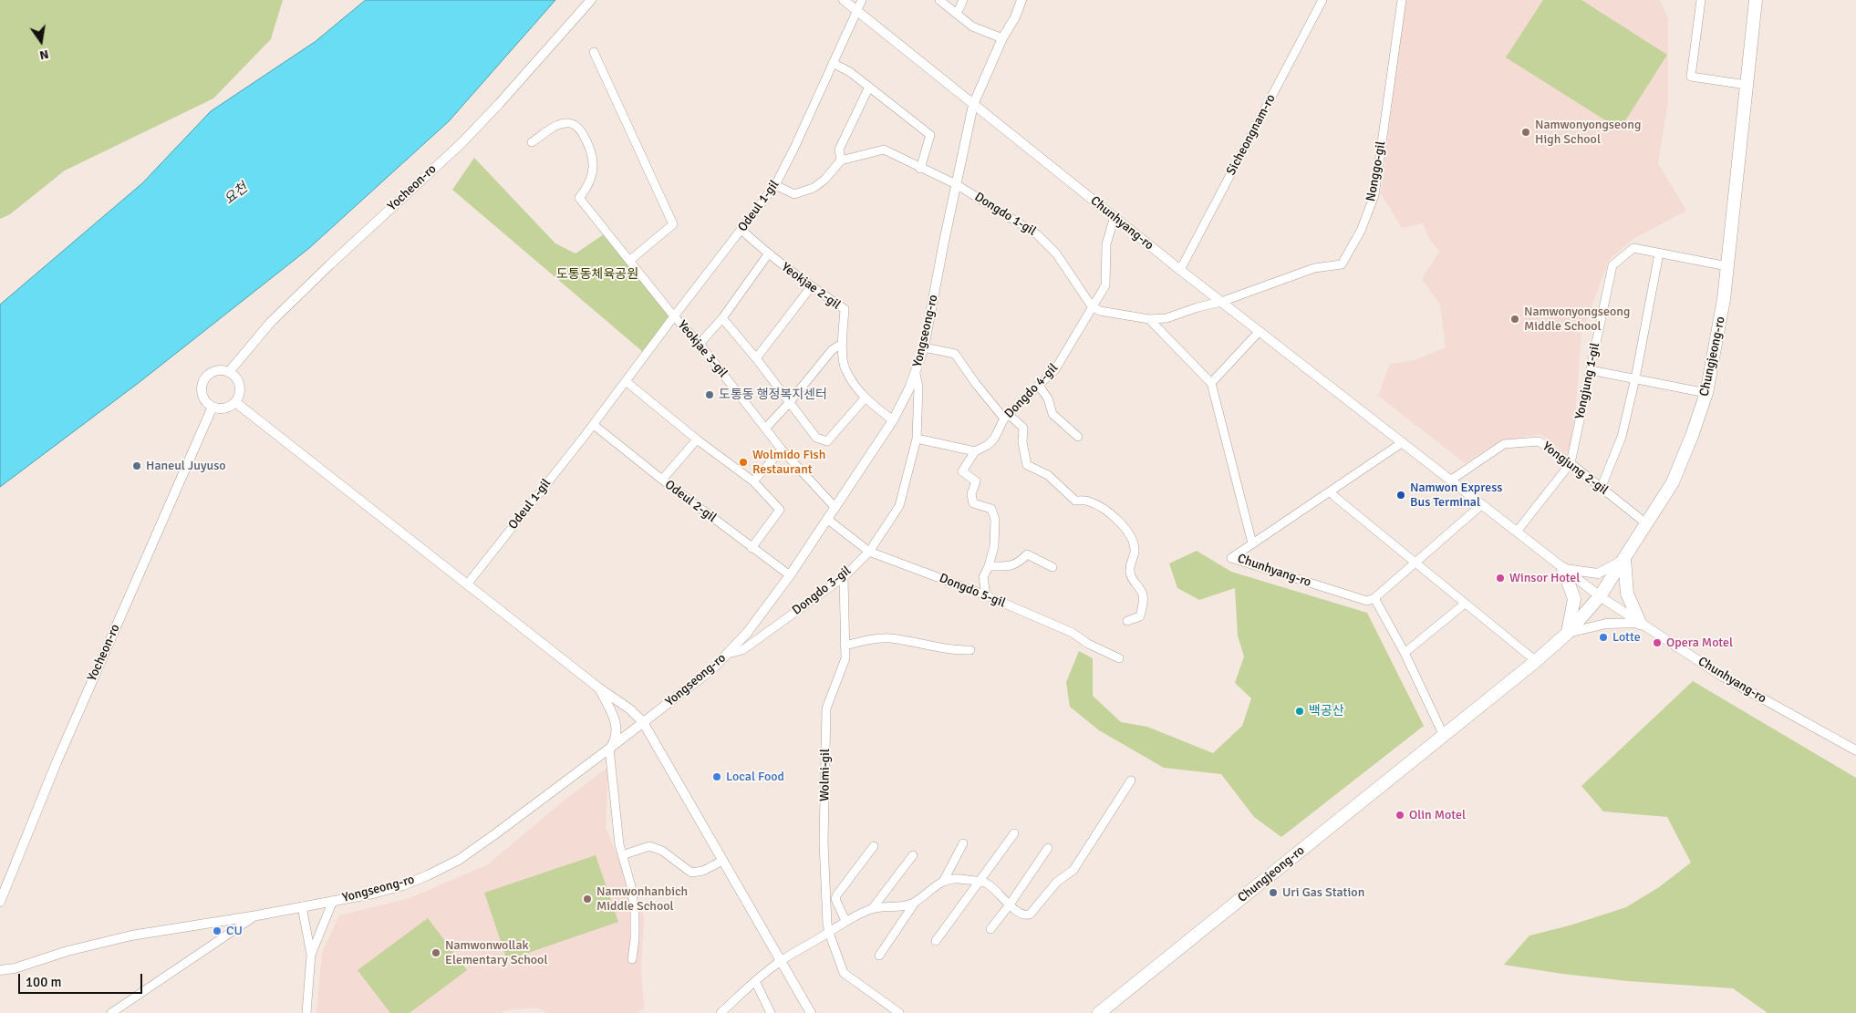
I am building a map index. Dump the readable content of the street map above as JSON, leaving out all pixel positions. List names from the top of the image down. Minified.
{"streets":{"main road":["Chungjeong-ro"],"street":["Sicheongnam-ro","Nonggo-gil","Yocheon-ro","Odeul 1-gil","Dongdo 1-gil","Chunhyang-ro","Yeokjae 2-gil","Yongseong-ro","Yeokjae 3-gil","Yongjung 1-gil","Dongdo 4-gil","Yongjung 2-gil","Odeul 2-gil","Dongdo 3-gil","Dongdo 5-gil","Wolmi-gil"]},"crossings":[["Sicheongnam-ro","Chunhyang-ro"],["Nonggo-gil","Chunhyang-ro"],["Odeul 1-gil","Chunhyang-ro"],["Odeul 1-gil","Yeokjae 2-gil"],["Odeul 1-gil","Yeokjae 3-gil"],["Odeul 1-gil","Odeul 2-gil"],["Dongdo 1-gil","Yongseong-ro"],["Dongdo 1-gil","Dongdo 4-gil"],["Chunhyang-ro","Yongseong-ro"],["Chunhyang-ro","Chungjeong-ro"],["Chunhyang-ro","Yongjung 1-gil"],["Chunhyang-ro","Dongdo 4-gil"],["Chunhyang-ro","Yongjung 2-gil"],["Yeokjae 2-gil","Yongseong-ro"],["Yongseong-ro","Yeokjae 3-gil"],["Yongseong-ro","Odeul 2-gil"],["Yongseong-ro","Dongdo 3-gil"],["Yongseong-ro","Dongdo 5-gil"],["Chungjeong-ro","Yongjung 1-gil"],["Chungjeong-ro","Yongjung 2-gil"],["Yongjung 1-gil","Yongjung 2-gil"],["Dongdo 3-gil","Dongdo 5-gil"],["Dongdo 3-gil","Wolmi-gil"]],"water":["요천"],"parks":["도통동체육공원"],"places":["Namwonyongseong High School","Namwonyongseong Middle School","도통동 행정복지센터","Wolmido Fish Restaurant","Haneul Juyuso","Namwon Express Bus Terminal","Winsor Hotel","Lotte","Opera Motel","백공산","Local Food","Olin Motel","Uri Gas Station","Namwonhanbich Middle School","CU","Namwonwollak Elementary School"],"scale_bar":"100 m","north":"bottom"}
